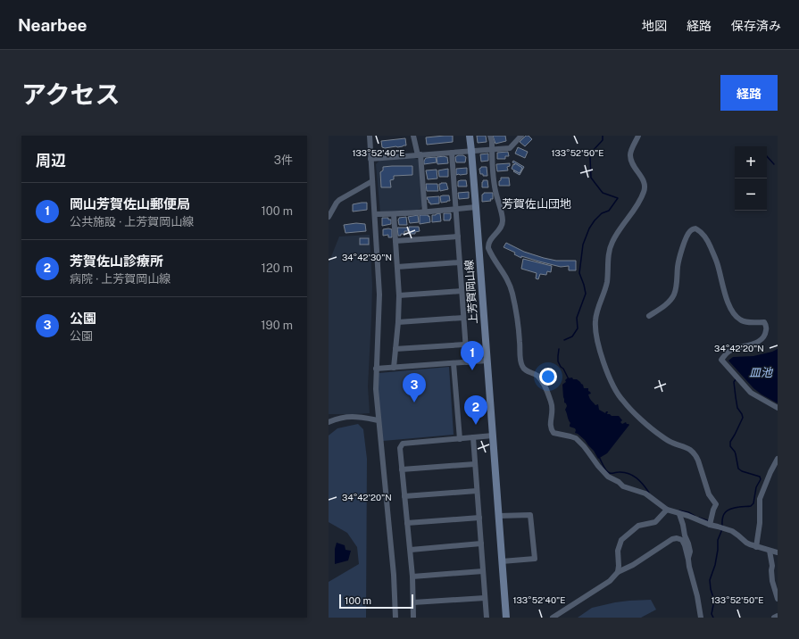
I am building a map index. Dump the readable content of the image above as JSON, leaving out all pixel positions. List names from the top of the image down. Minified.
{"streets":{"main road":["上芳賀岡山線"]},"districts":["芳賀佐山団地"],"water":["皿池"],"scale_bar":"100 m","page":{"header":"Nearbee","nav":["地図","経路","保存済み"],"title":"アクセス","buttons":"経路","heading":["周辺","3件"],"map_buttons":["+","−"],"list":[{"mark":"1","name":"岡山芳賀佐山郵便局","note":"公共施設 · 上芳賀岡山線","value":"100 m"},{"mark":"2","name":"芳賀佐山診療所","note":"病院 · 上芳賀岡山線","value":"120 m"},{"mark":"3","name":"公園","note":"公園","value":"190 m"}],"pins":["1","3","2"],"scale":"100 m"},"coordinates":["133°52'40\"E","133°52'50\"E","34°42'30\"N","34°42'20\"N"]}
